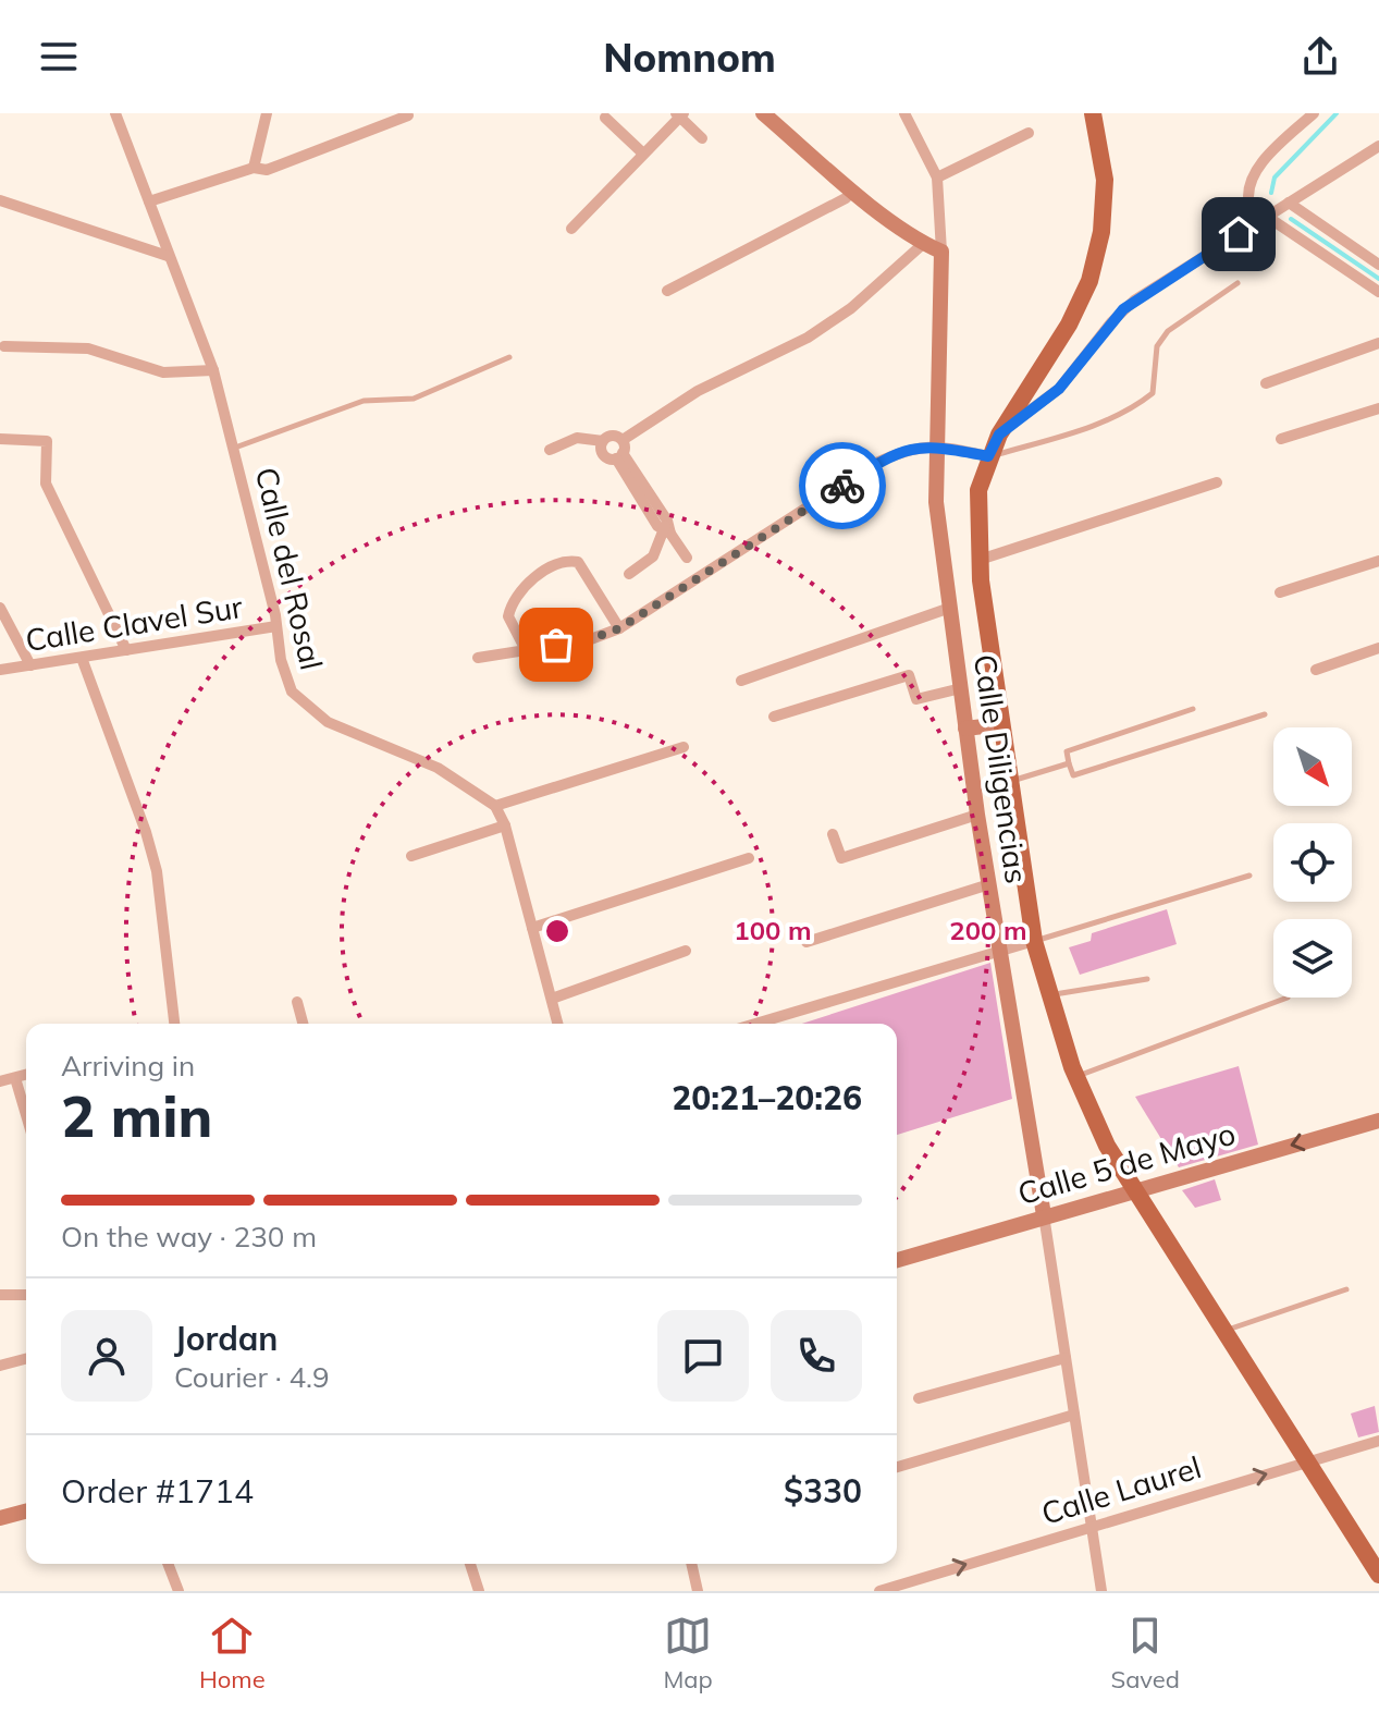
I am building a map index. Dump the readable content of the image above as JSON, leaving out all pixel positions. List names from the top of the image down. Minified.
{"streets":{"street":["Calle del Rosal","Calle Clavel Sur","Calle Diligencias","Calle 5 de Mayo","Calle Laurel"]},"crossings":[["Calle del Rosal","Calle Clavel Sur"],["Calle Diligencias","Calle 5 de Mayo"],["Calle Diligencias","Calle Laurel"]],"one_way":["Calle 5 de Mayo","Calle Laurel"],"north":"bottom right","page":{"header":"Nomnom","heading":["2 min","Arriving in","20:21–20:26"],"panel":["Jordan","Courier · 4.9","Order #1714","$330"],"bar":"On the way · 230 m","tabs":["Home","Map","Saved"]},"rings":["100 m","200 m"]}
